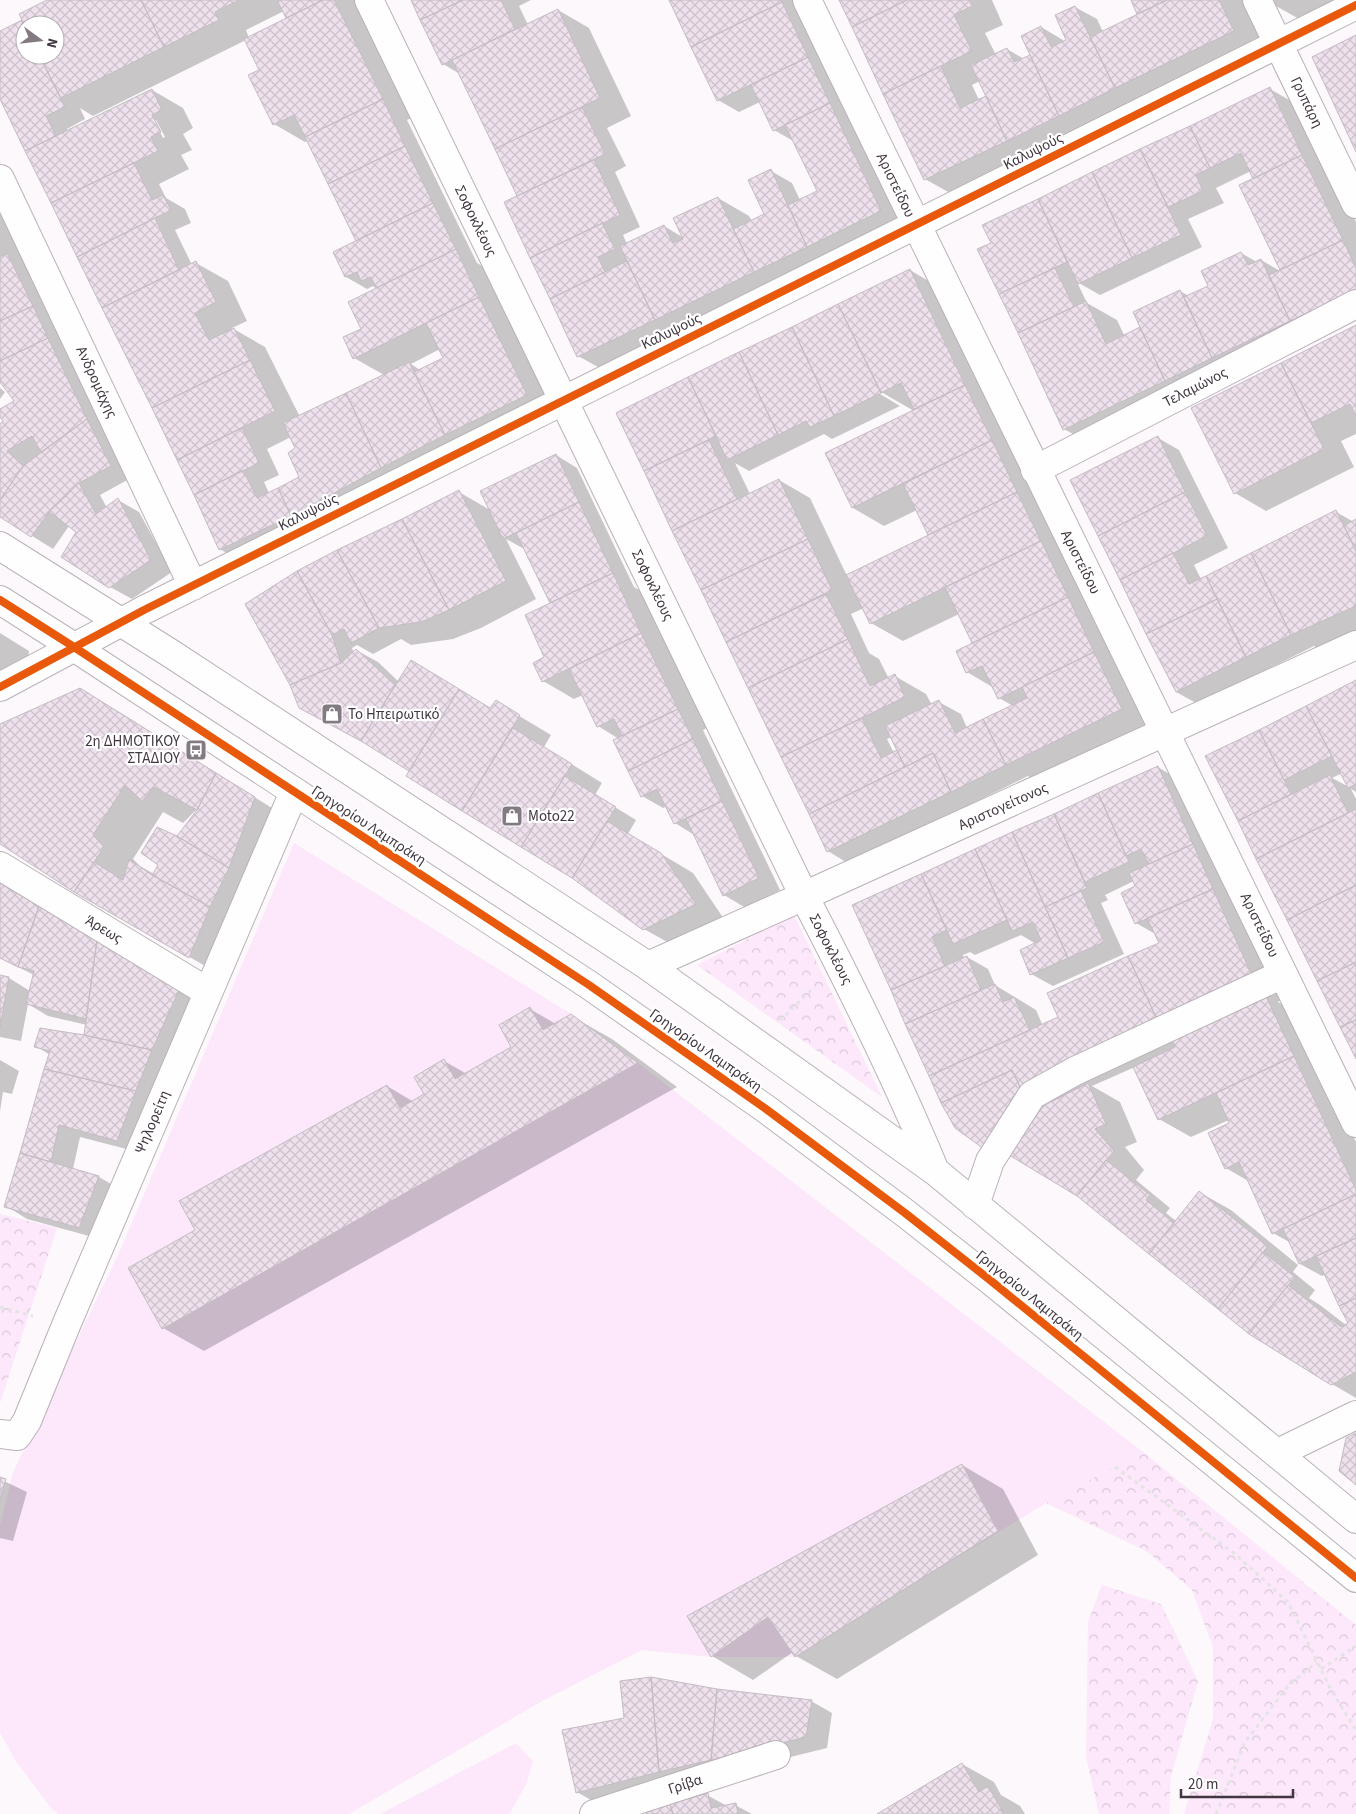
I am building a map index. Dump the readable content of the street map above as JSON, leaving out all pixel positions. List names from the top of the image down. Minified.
{"streets":{"street":["Γρυπάρη","Καλυψούς","Αριστείδου","Σοφοκλέους","Ανδρομάχης","Τελαμώνος","Αριστογείτονος","Γρηγορίου Λαμπράκη","Άρεως","Ψηλορείτη","Γρίβα"]},"crossings":[["Γρυπάρη","Καλυψούς"],["Καλυψούς","Αριστείδου"],["Καλυψούς","Σοφοκλέους"],["Καλυψούς","Ανδρομάχης"],["Καλυψούς","Γρηγορίου Λαμπράκη"],["Αριστείδου","Τελαμώνος"],["Αριστείδου","Αριστογείτονος"],["Σοφοκλέους","Αριστογείτονος"],["Γρηγορίου Λαμπράκη","Ψηλορείτη"],["Άρεως","Ψηλορείτη"]],"places":{"shop":["Το Ηπειρωτικό","Moto22"],"bus stop":["2η ΔΗΜΟΤΙΚΟΥ ΣΤΑΔΙΟΥ"]},"scale_bar":"20 m","north":"right"}
